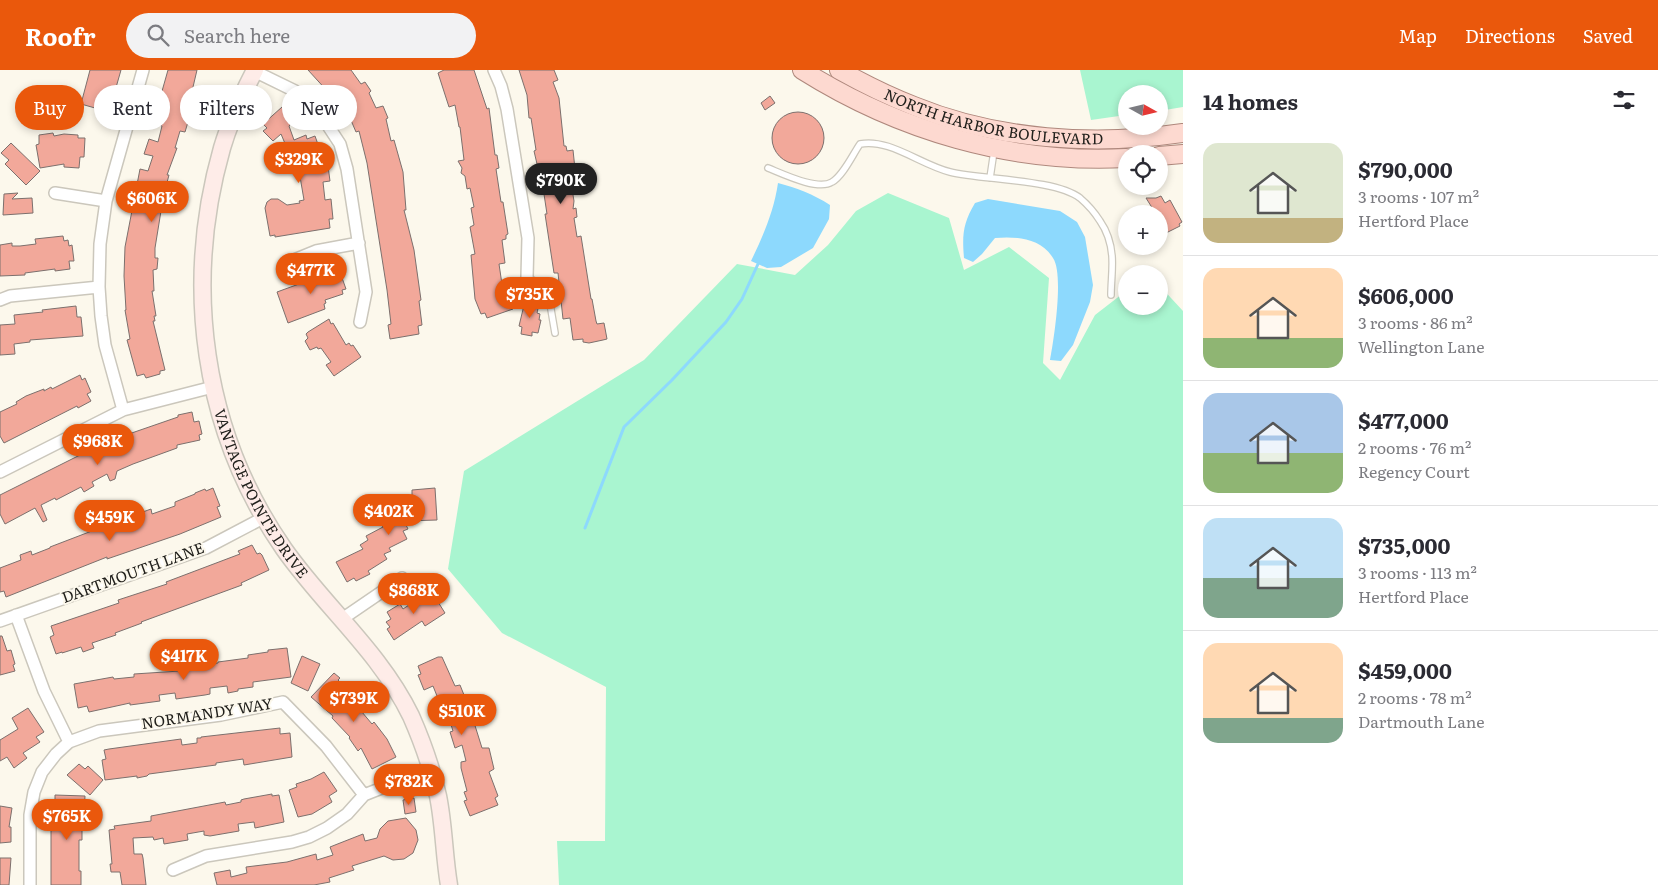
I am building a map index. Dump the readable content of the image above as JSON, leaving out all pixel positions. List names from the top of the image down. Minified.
{"streets":{"main road":["NORTH HARBOR BOULEVARD"],"street":["VANTAGE POINTE DRIVE","DARTMOUTH LANE","NORMANDY WAY"]},"crossings":[["VANTAGE POINTE DRIVE","DARTMOUTH LANE"]],"north":"right","page":{"header":"Roofr","search":"Search here","nav":["Map","Directions","Saved"],"heading":"14 homes","map_buttons":["+","−"],"chip":["Buy","Rent","Filters","New"],"list":[{"name":"$790,000","note":"3 rooms · 107 m² · Hertford Place"},{"name":"$606,000","note":"3 rooms · 86 m² · Wellington Lane"},{"name":"$477,000","note":"2 rooms · 76 m² · Regency Court"},{"name":"$735,000","note":"3 rooms · 113 m² · Hertford Place"},{"name":"$459,000","note":"2 rooms · 78 m² · Dartmouth Lane"}],"price":["$329K","$790K","$606K","$477K","$735K","$968K","$402K","$459K","$868K","$417K","$739K","$510K","$782K","$765K"]}}
